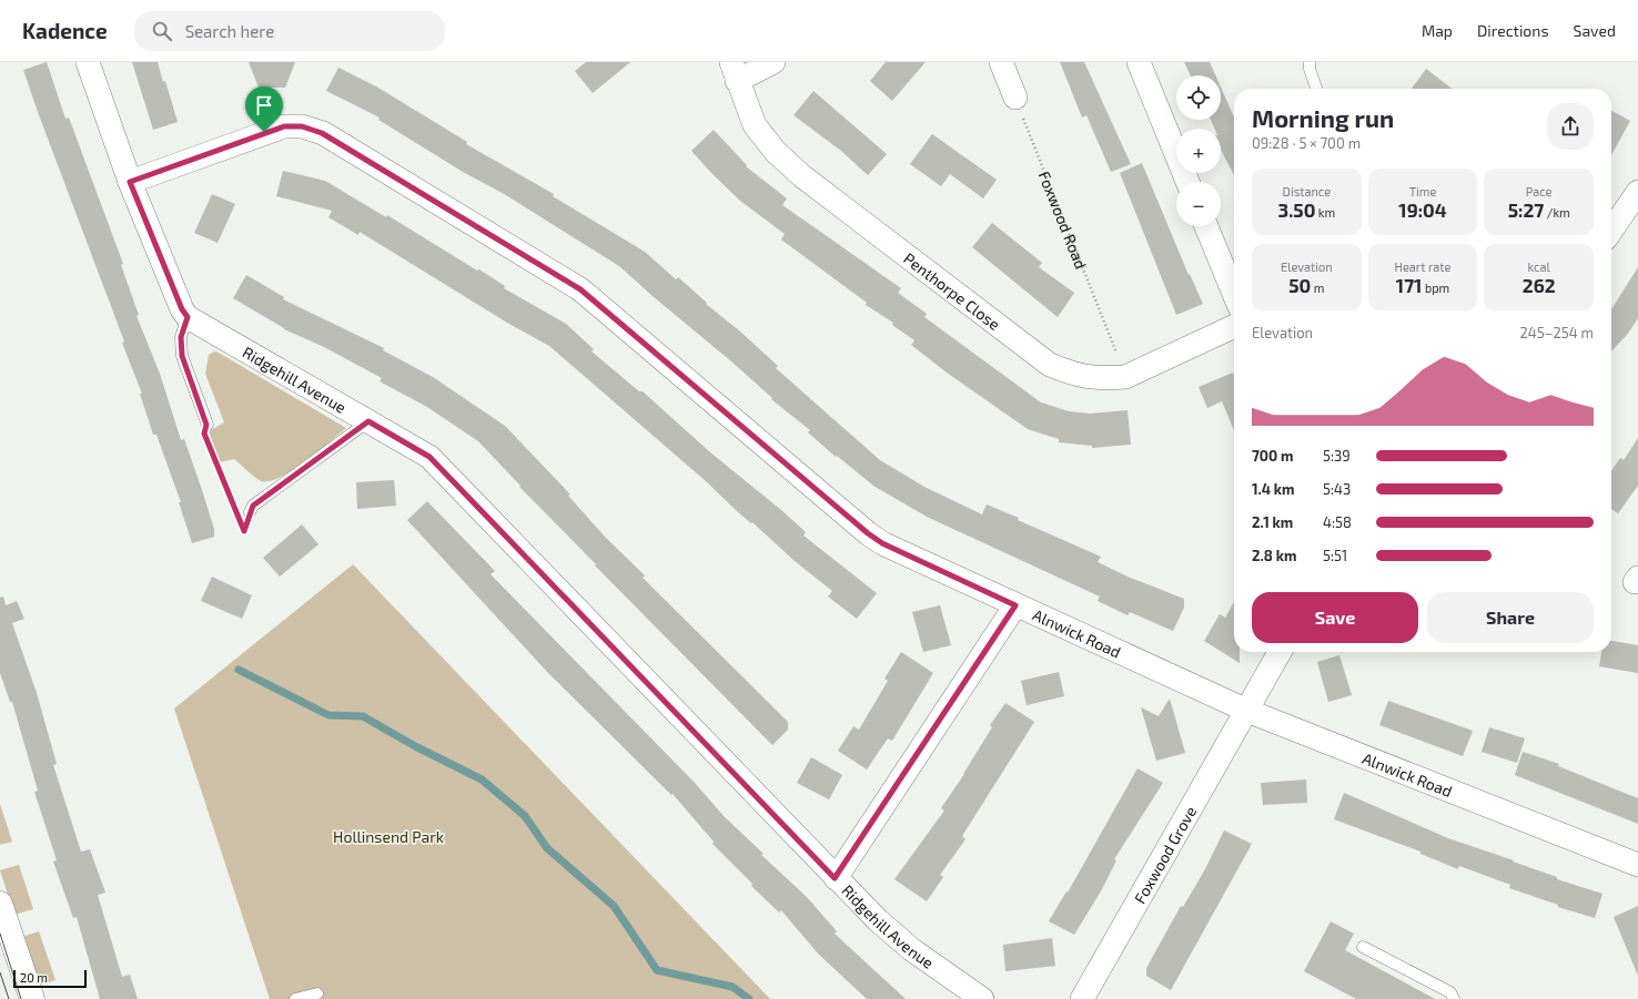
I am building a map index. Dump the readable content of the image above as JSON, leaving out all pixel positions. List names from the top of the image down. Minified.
{"streets":{"street":["Penthorpe Close","Ridgehill Avenue","Alnwick Road","Foxwood Grove"],"path":["Foxwood Road"]},"crossings":[["Foxwood Road","Penthorpe Close"],["Alnwick Road","Foxwood Grove"]],"parks":["Hollinsend Park"],"scale_bar":"20 m","page":{"header":"Kadence","search":"Search here","nav":["Map","Directions","Saved"],"map_buttons":["+","−"],"heading":["Morning run","09:28 · 5 × 700 m"],"stats":[["Distance","3.50 km"],["Time","19:04"],["Pace","5:27 /km"],["Elevation","50 m"],["Heart rate","171 bpm"],["kcal","262"]],"chart":["Elevation","245–254 m"],"list":[{"name":"700 m","note":"5:39"},{"name":"1.4 km","note":"5:43"},{"name":"2.1 km","note":"4:58"},{"name":"2.8 km","note":"5:51"}],"buttons":["Save","Share"],"scale":"20 m"}}
